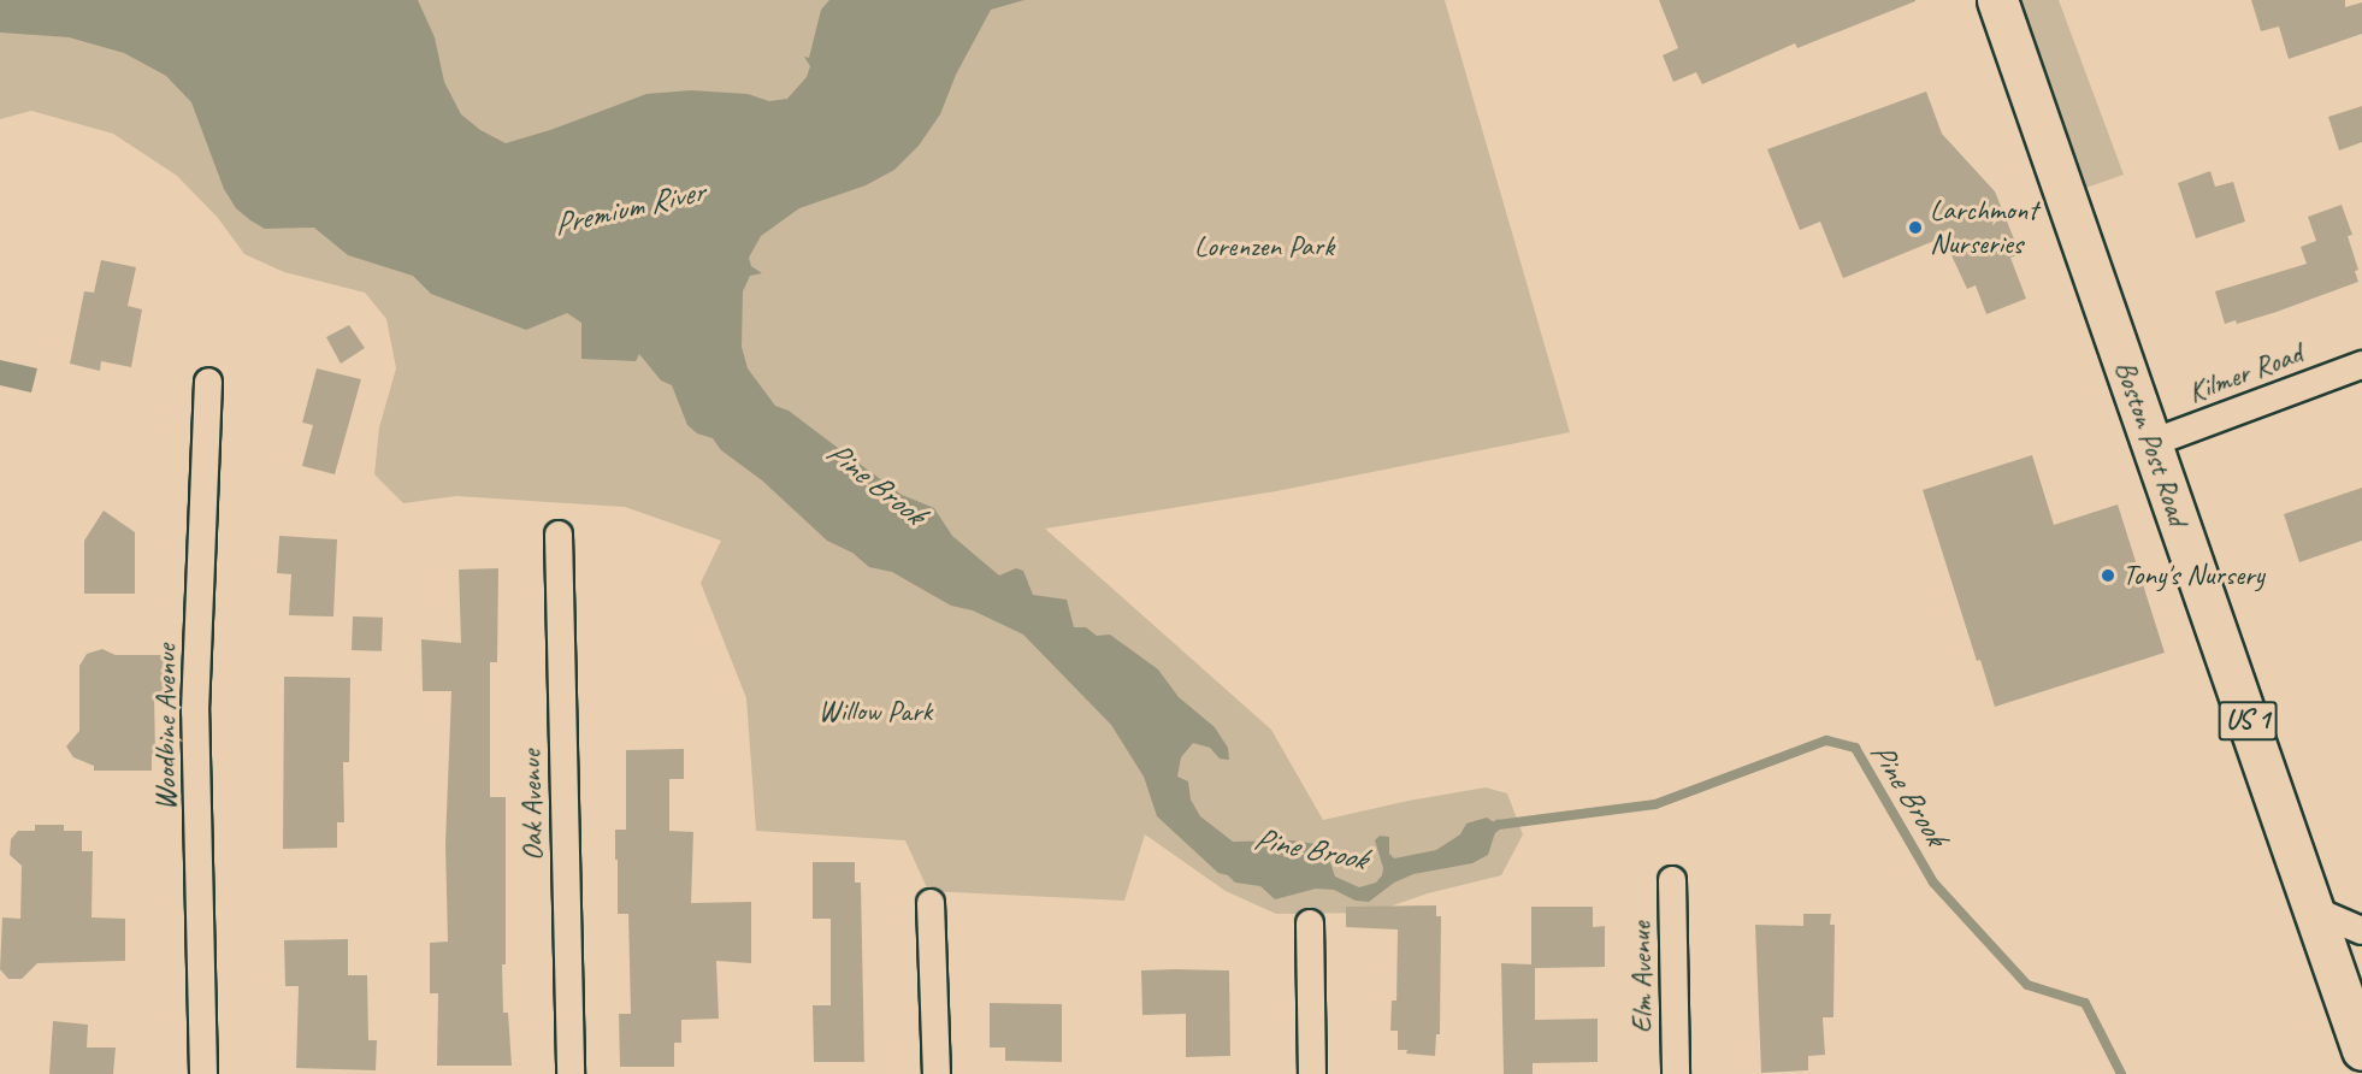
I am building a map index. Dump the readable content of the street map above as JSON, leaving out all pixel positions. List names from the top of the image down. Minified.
{"streets":{"main road":["Boston Post Road","US 1"],"street":["Kilmer Road","Woodbine Avenue","Oak Avenue","Elm Avenue"]},"crossings":[["Kilmer Road","Boston Post Road"]],"water":["Premium River","Pine Brook"],"parks":["Lorenzen Park","Willow Park"],"places":["Larchmont Nurseries","Tony's Nursery"]}
